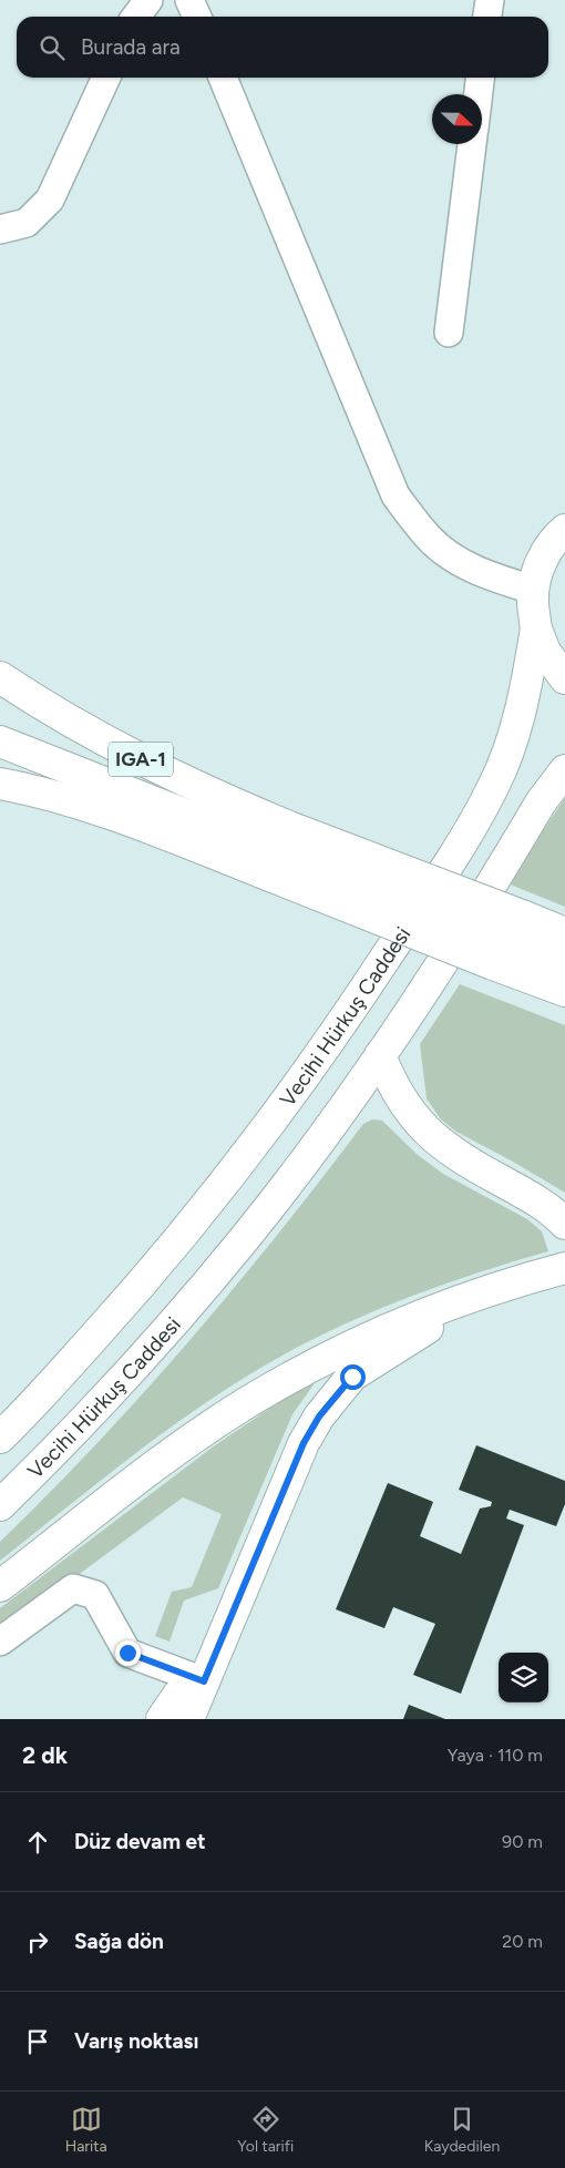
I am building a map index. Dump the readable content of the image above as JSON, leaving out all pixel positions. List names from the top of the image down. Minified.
{"streets":{"main road":["IGA-1","Vecihi Hürkuş Caddesi"]},"north":"right","page":{"search":"Burada ara","heading":["2 dk","Yaya · 110 m"],"list":[["Düz devam et","90 m"],["Sağa dön","20 m"],"Varış noktası"],"nav":["Harita","Yol tarifi","Kaydedilen"]}}
